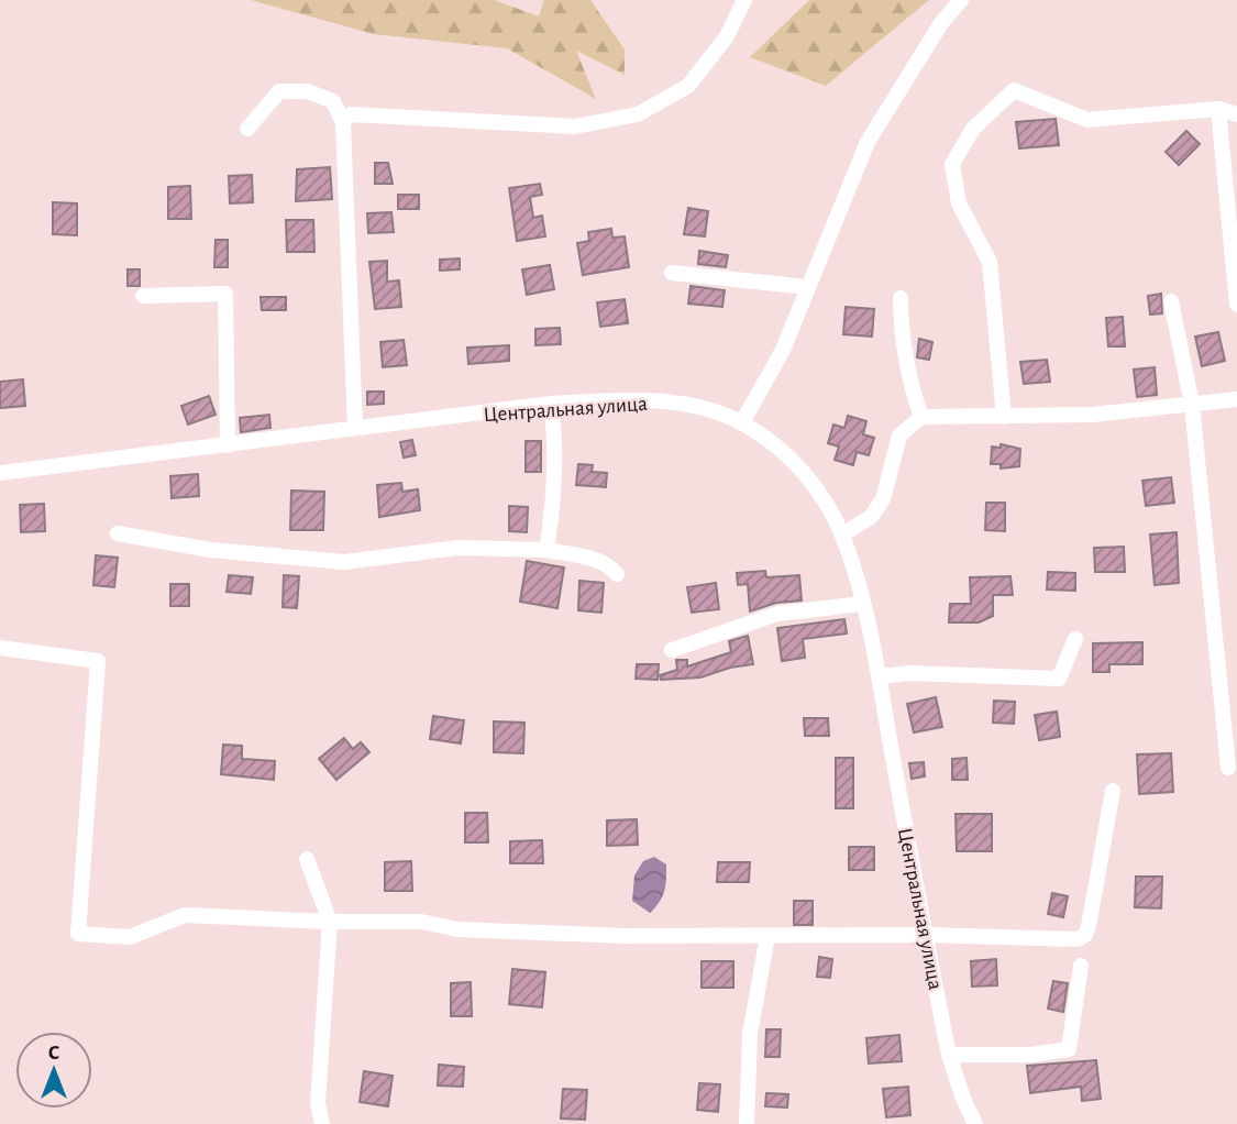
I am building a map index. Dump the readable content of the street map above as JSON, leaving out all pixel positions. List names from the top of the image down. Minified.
{"streets":{"street":["Центральная улица"]},"north":"top"}
